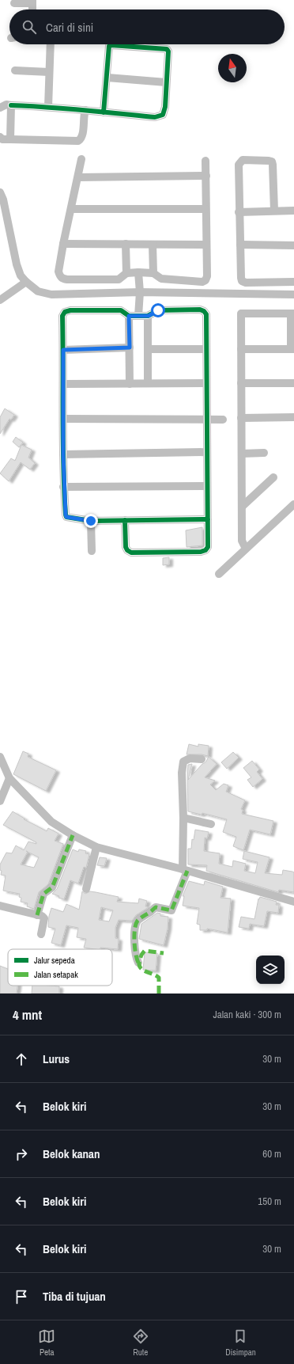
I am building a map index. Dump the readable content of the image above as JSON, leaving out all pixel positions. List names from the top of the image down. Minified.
{"legend":["Jalur sepeda","Jalan setapak"],"north":"top","page":{"search":"Cari di sini","heading":["4 mnt","Jalan kaki · 300 m"],"list":[["Lurus","30 m"],["Belok kiri","30 m"],["Belok kanan","60 m"],["Belok kiri","150 m"],["Belok kiri","30 m"],"Tiba di tujuan"],"nav":["Peta","Rute","Disimpan"]}}
